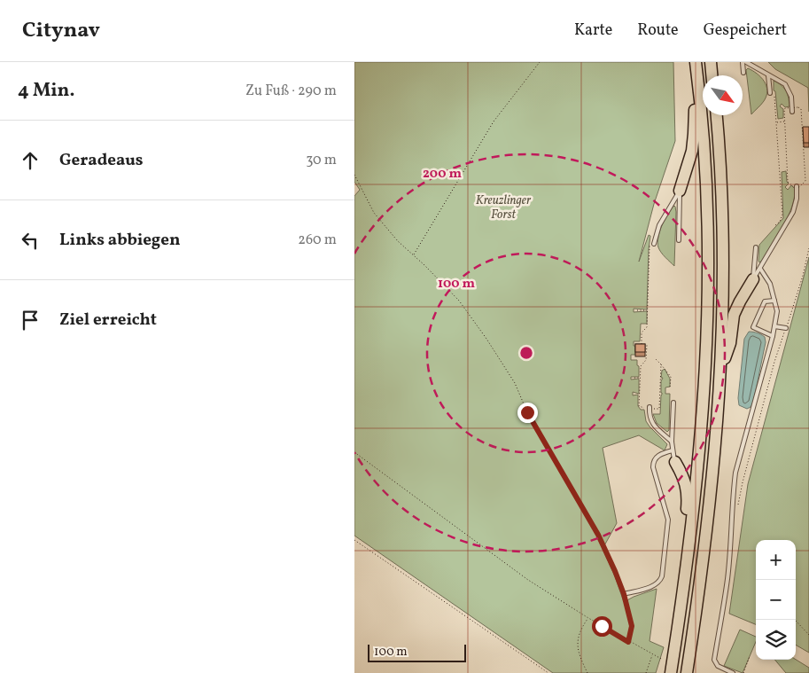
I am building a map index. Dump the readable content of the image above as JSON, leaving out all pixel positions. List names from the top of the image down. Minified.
{"parks":["Kreuzlinger Forst"],"scale_bar":"100 m","north":"bottom right","page":{"header":"Citynav","nav":["Karte","Route","Gespeichert"],"heading":["4 Min.","Zu Fuß · 290 m"],"list":[["Geradeaus","30 m"],["Links abbiegen","260 m"],"Ziel erreicht"],"map_buttons":["+","−"],"scale":"100 m"},"rings":["200 m","100 m"]}
